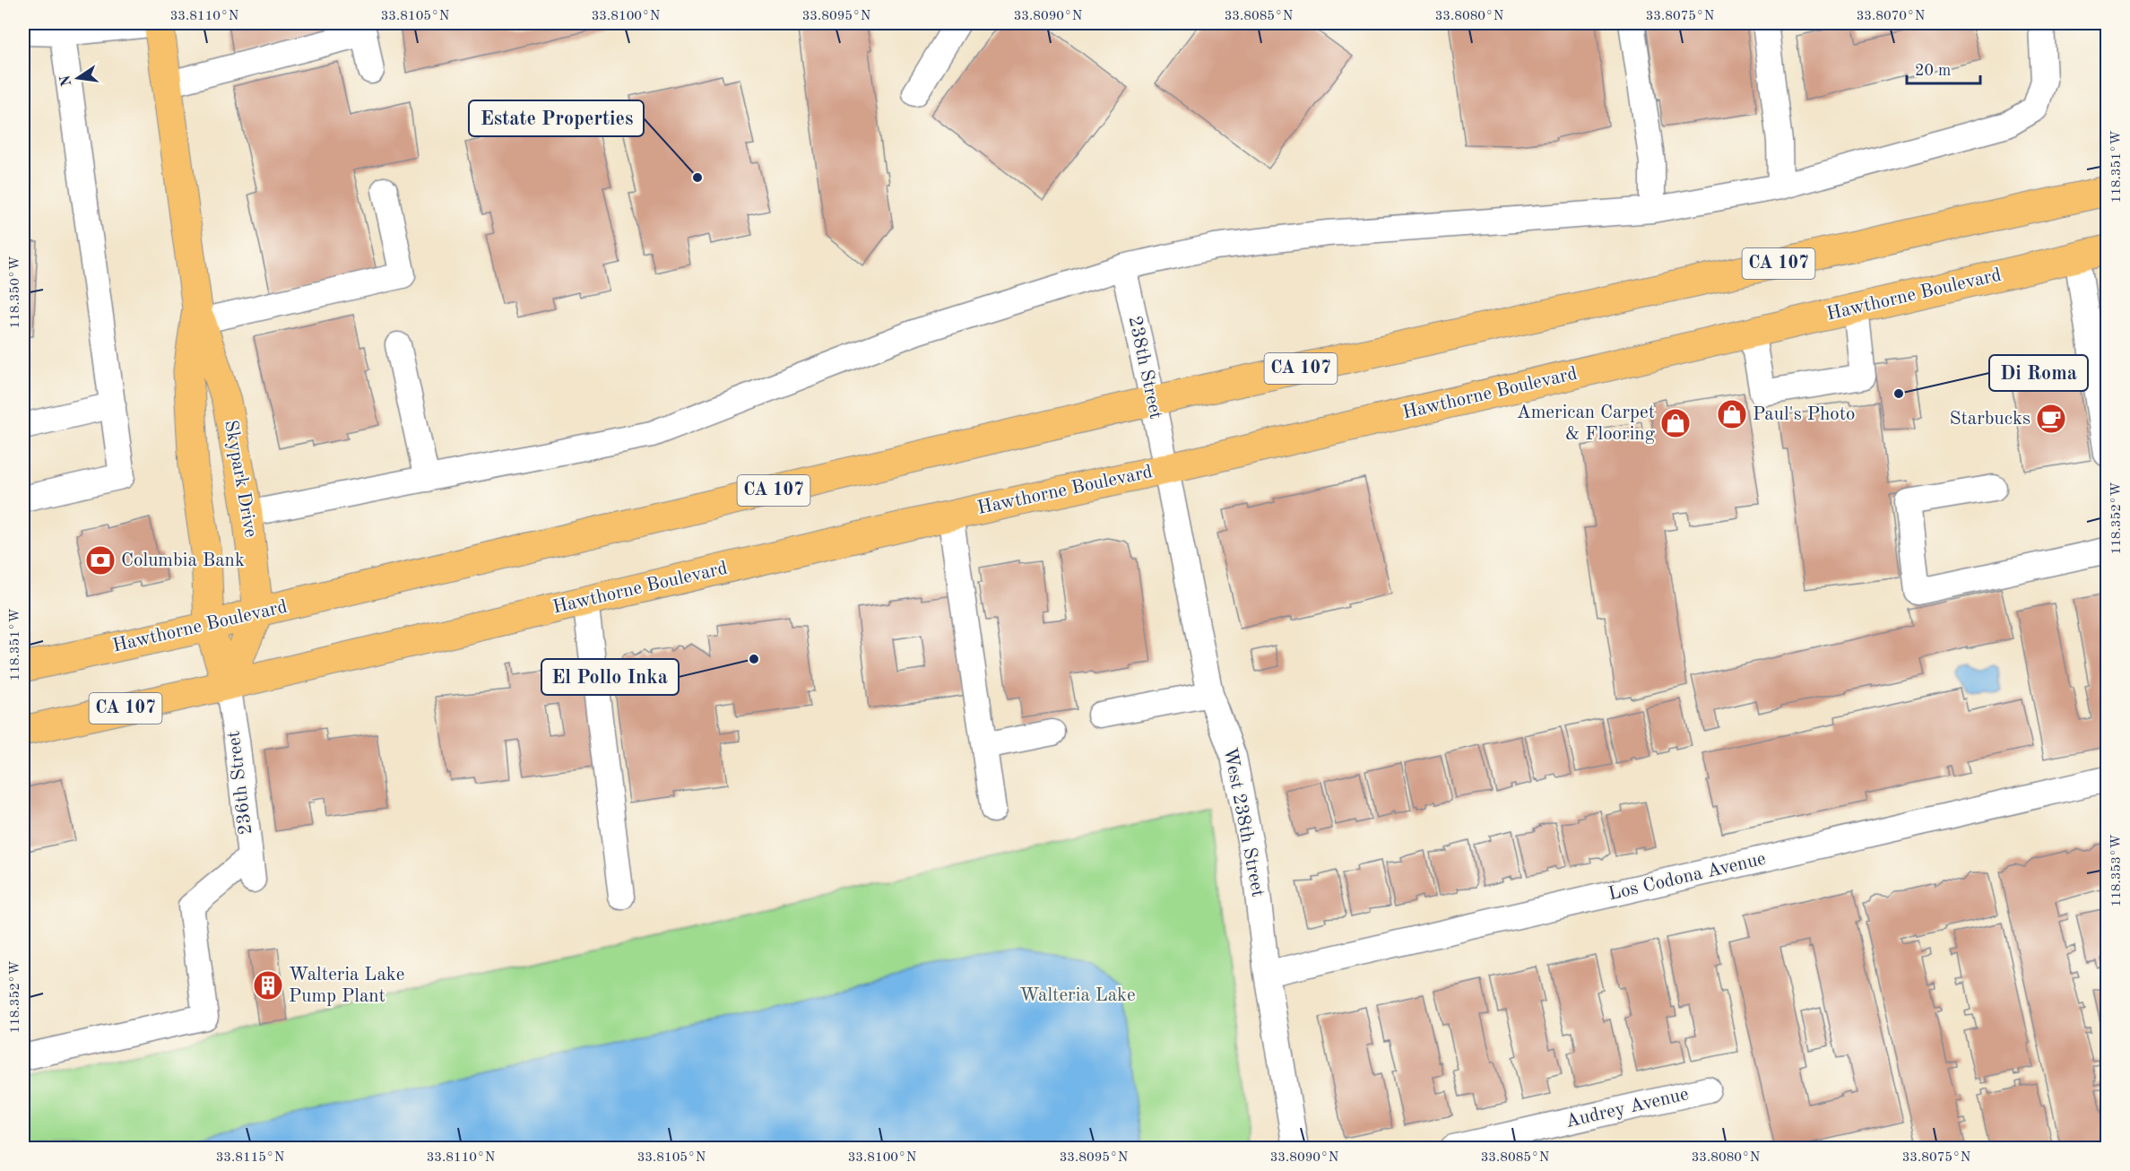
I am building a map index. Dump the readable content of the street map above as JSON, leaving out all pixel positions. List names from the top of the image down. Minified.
{"streets":{"main road":["CA 107","Hawthorne Boulevard","Skypark Drive"],"street":["238th Street","236th Street","West 238th Street","Los Codona Avenue","Audrey Avenue"]},"crossings":[["Hawthorne Boulevard","238th Street"],["Hawthorne Boulevard","Skypark Drive"],["Hawthorne Boulevard","236th Street"],["Hawthorne Boulevard","West 238th Street"],["238th Street","West 238th Street"],["Skypark Drive","236th Street"],["West 238th Street","Los Codona Avenue"]],"parks":["Walteria Lake"],"places":{"other":["Estate Properties","Di Roma","El Pollo Inka"],"shop":["Paul's Photo","American Carpet & Flooring"],"cafe":["Starbucks"],"bank":["Columbia Bank"],"building":["Walteria Lake Pump Plant"]},"scale_bar":"20 m","north":"left","coordinates":["33.8110°N","33.8105°N","33.8100°N","33.8095°N","33.8090°N","33.8085°N","33.8080°N","33.8075°N","33.8070°N","118.351°W","118.350°W","118.352°W","118.353°W","33.8115°N"]}
